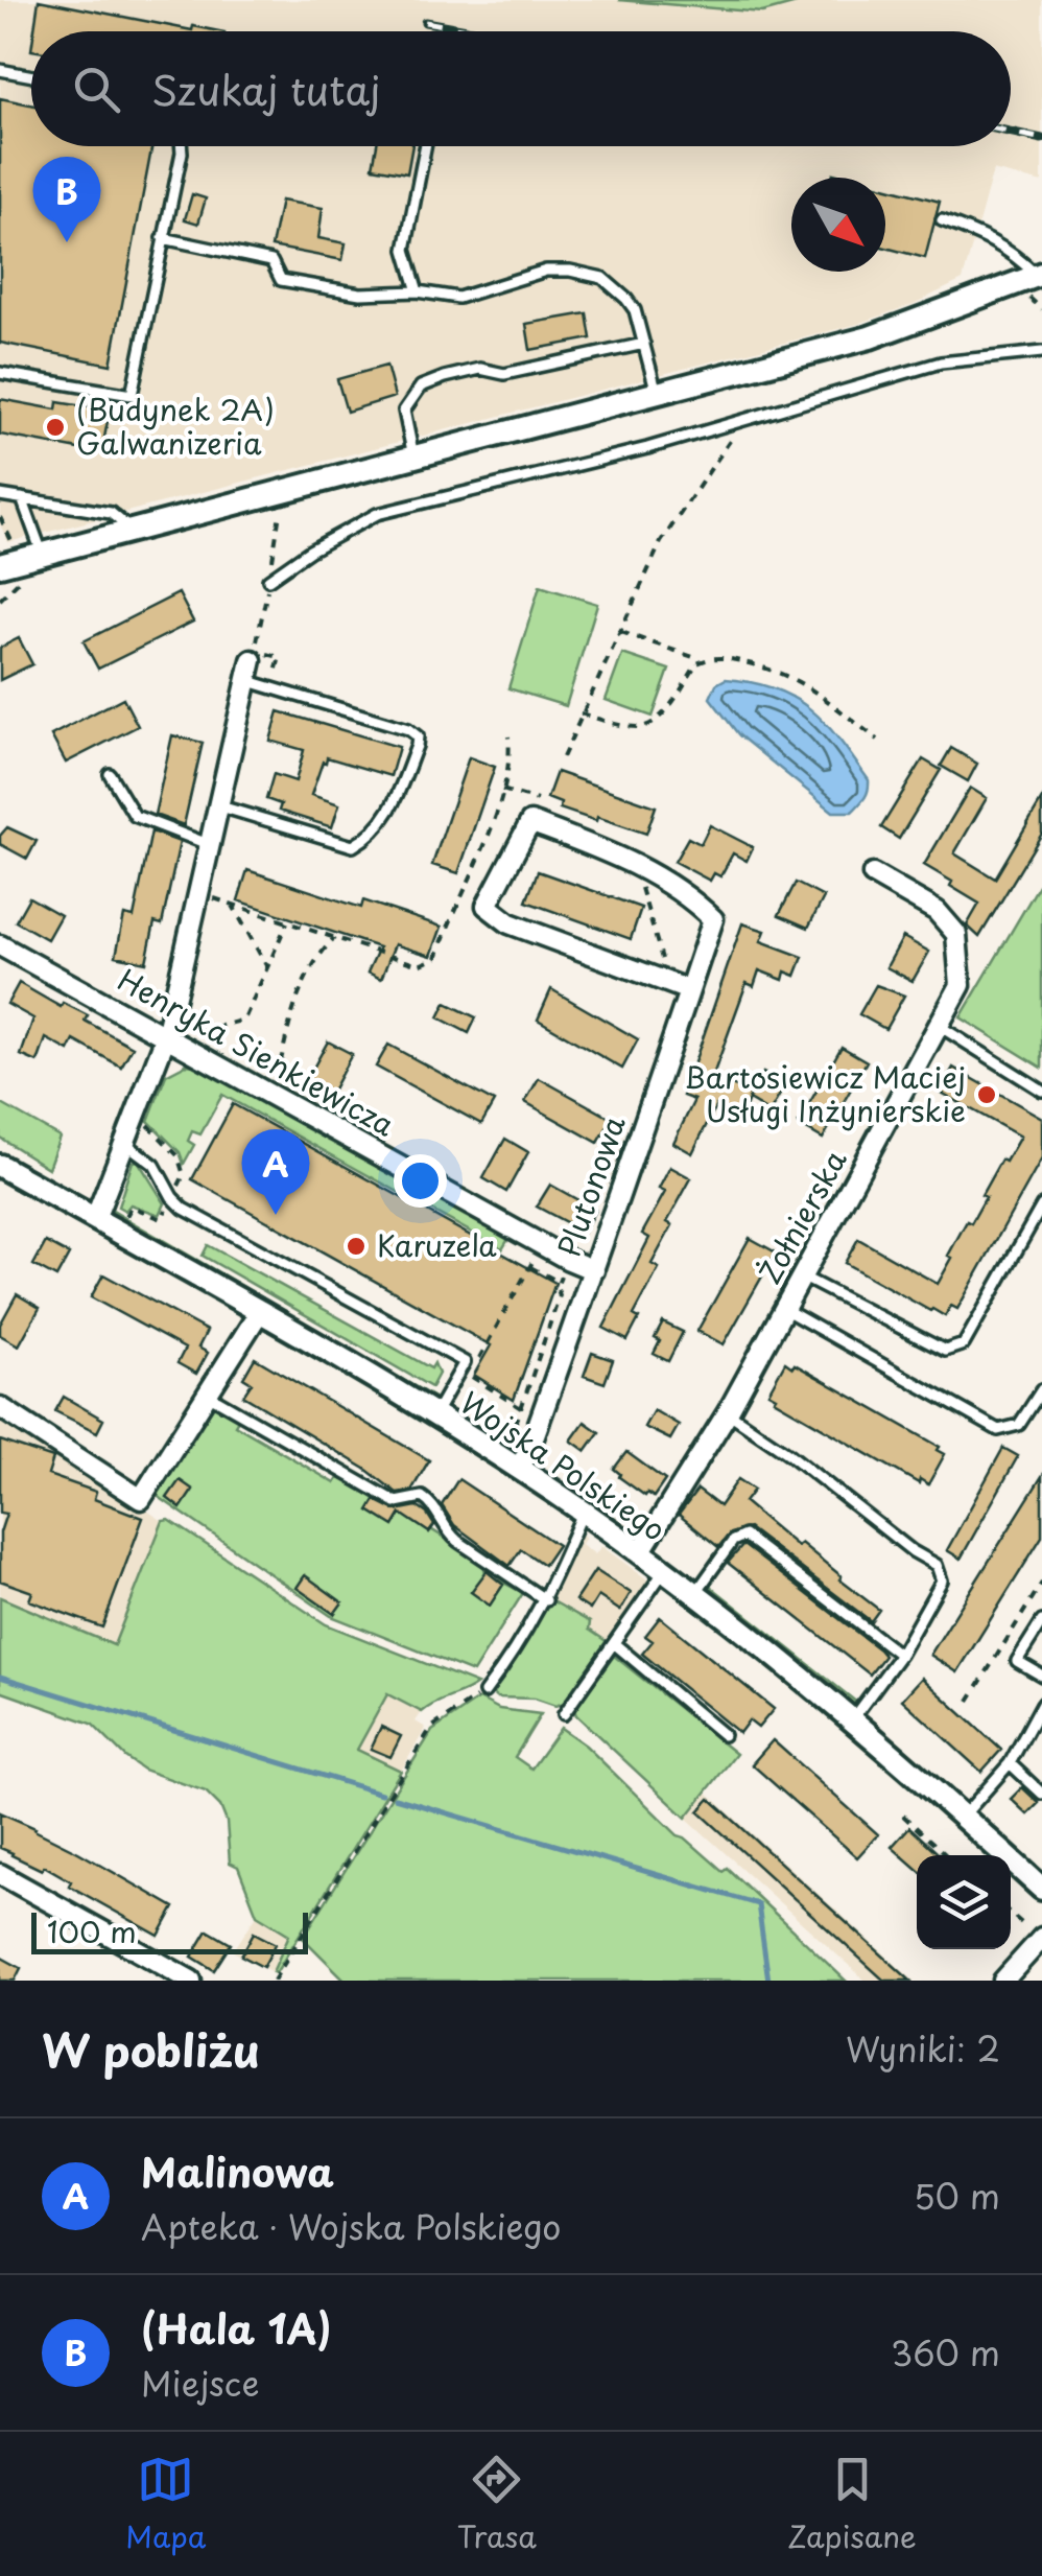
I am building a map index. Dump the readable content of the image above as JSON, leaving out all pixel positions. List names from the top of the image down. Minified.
{"streets":{"street":["Henryka Sienkiewicza","Plutonowa","Żołnierska","Wojska Polskiego"]},"crossings":[["Henryka Sienkiewicza","Plutonowa"],["Plutonowa","Wojska Polskiego"],["Żołnierska","Wojska Polskiego"]],"places":["(Budynek 2A) Galwanizeria","Bartosiewicz Maciej Usługi Inżynierskie","Karuzela"],"scale_bar":"100 m","north":"bottom right","page":{"search":"Szukaj tutaj","pins":["B","A"],"scale":"100 m","heading":["W pobliżu","Wyniki: 2"],"list":[{"mark":"A","name":"Malinowa","note":"Apteka · Wojska Polskiego","value":"50 m"},{"mark":"B","name":"(Hala 1A)","note":"Miejsce","value":"360 m"}],"nav":["Mapa","Trasa","Zapisane"]}}
